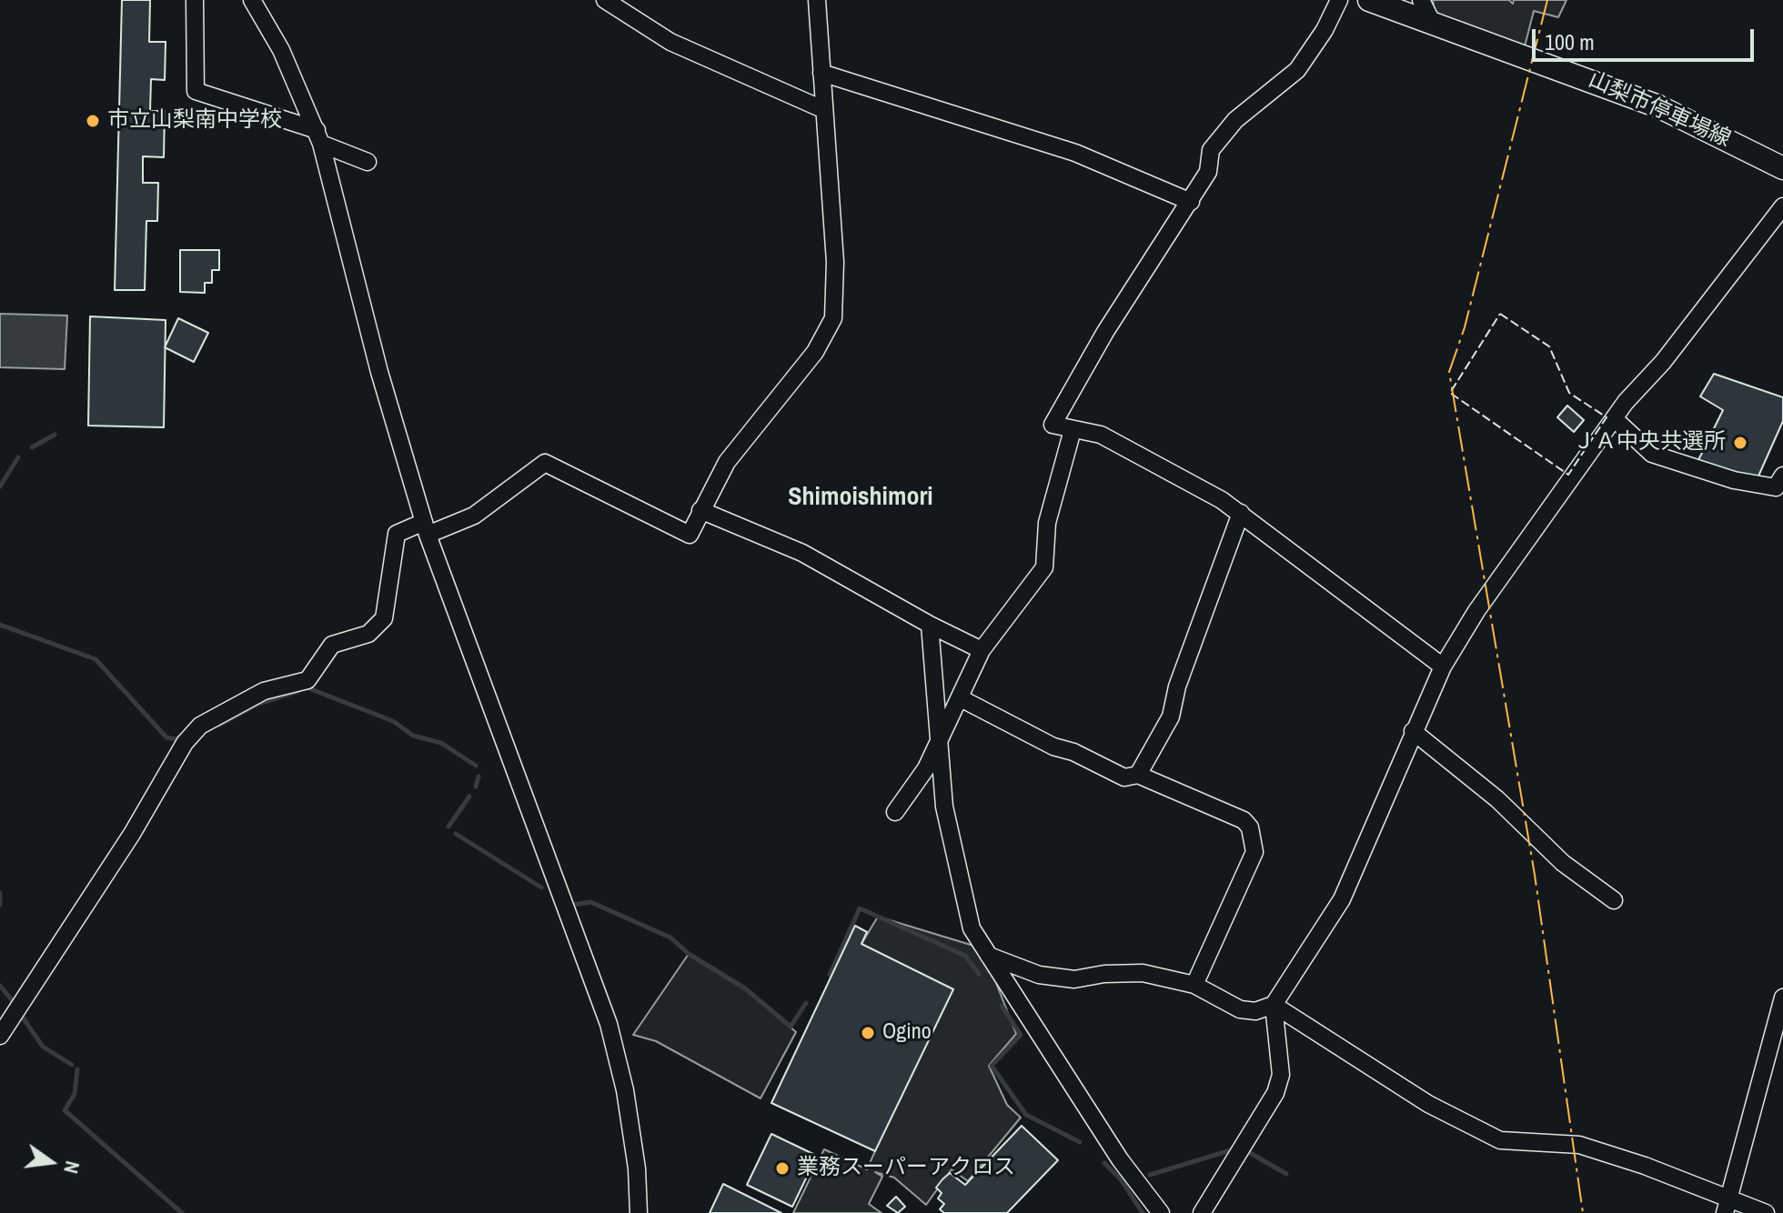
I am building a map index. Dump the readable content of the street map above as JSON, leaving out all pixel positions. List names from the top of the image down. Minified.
{"streets":{"main road":["山梨市停車場線"]},"districts":["Shimoishimori"],"places":["市立山梨南中学校","ＪＡ中央共選所","Ogino","業務スーパーアクロス"],"scale_bar":"100 m","north":"right"}
